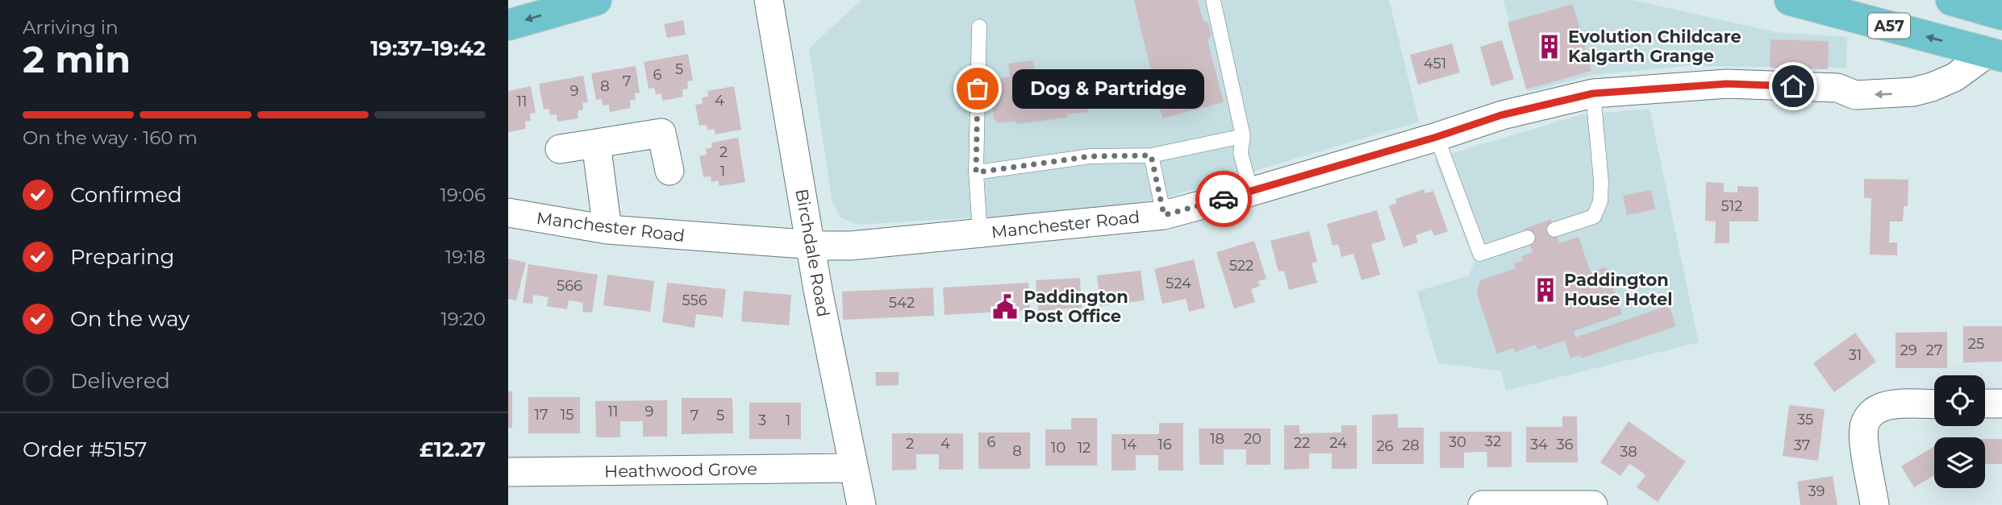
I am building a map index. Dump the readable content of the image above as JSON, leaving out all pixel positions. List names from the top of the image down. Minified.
{"streets":{"main road":["A57"],"street":["Manchester Road","Birchdale Road","Heathwood Grove"]},"crossings":[["A57","Manchester Road"],["Manchester Road","Birchdale Road"],["Birchdale Road","Heathwood Grove"]],"places":{"building":["Evolution Childcare Kalgarth Grange","Paddington House Hotel"],"other":["Dog & Partridge"],"public building":["Paddington Post Office"]},"house_numbers":["451","5","6","7","8","9","4","11","2","1","512","522","524","566","556","542","25","29","27","31","11","9","17","15","7","5","35","3","1","18","20","32","6","30","22","24","2","4","14","16","34","36","28","37","26","10","12","8","38","39"],"page":{"heading":["2 min","Arriving in","19:37–19:42"],"panel":["Order #5157","£12.27"],"bubble":"Dog & Partridge","bar":"On the way · 160 m","list":[["Confirmed","19:06"],["Preparing","19:18"],["On the way","19:20"],"Delivered"]}}
